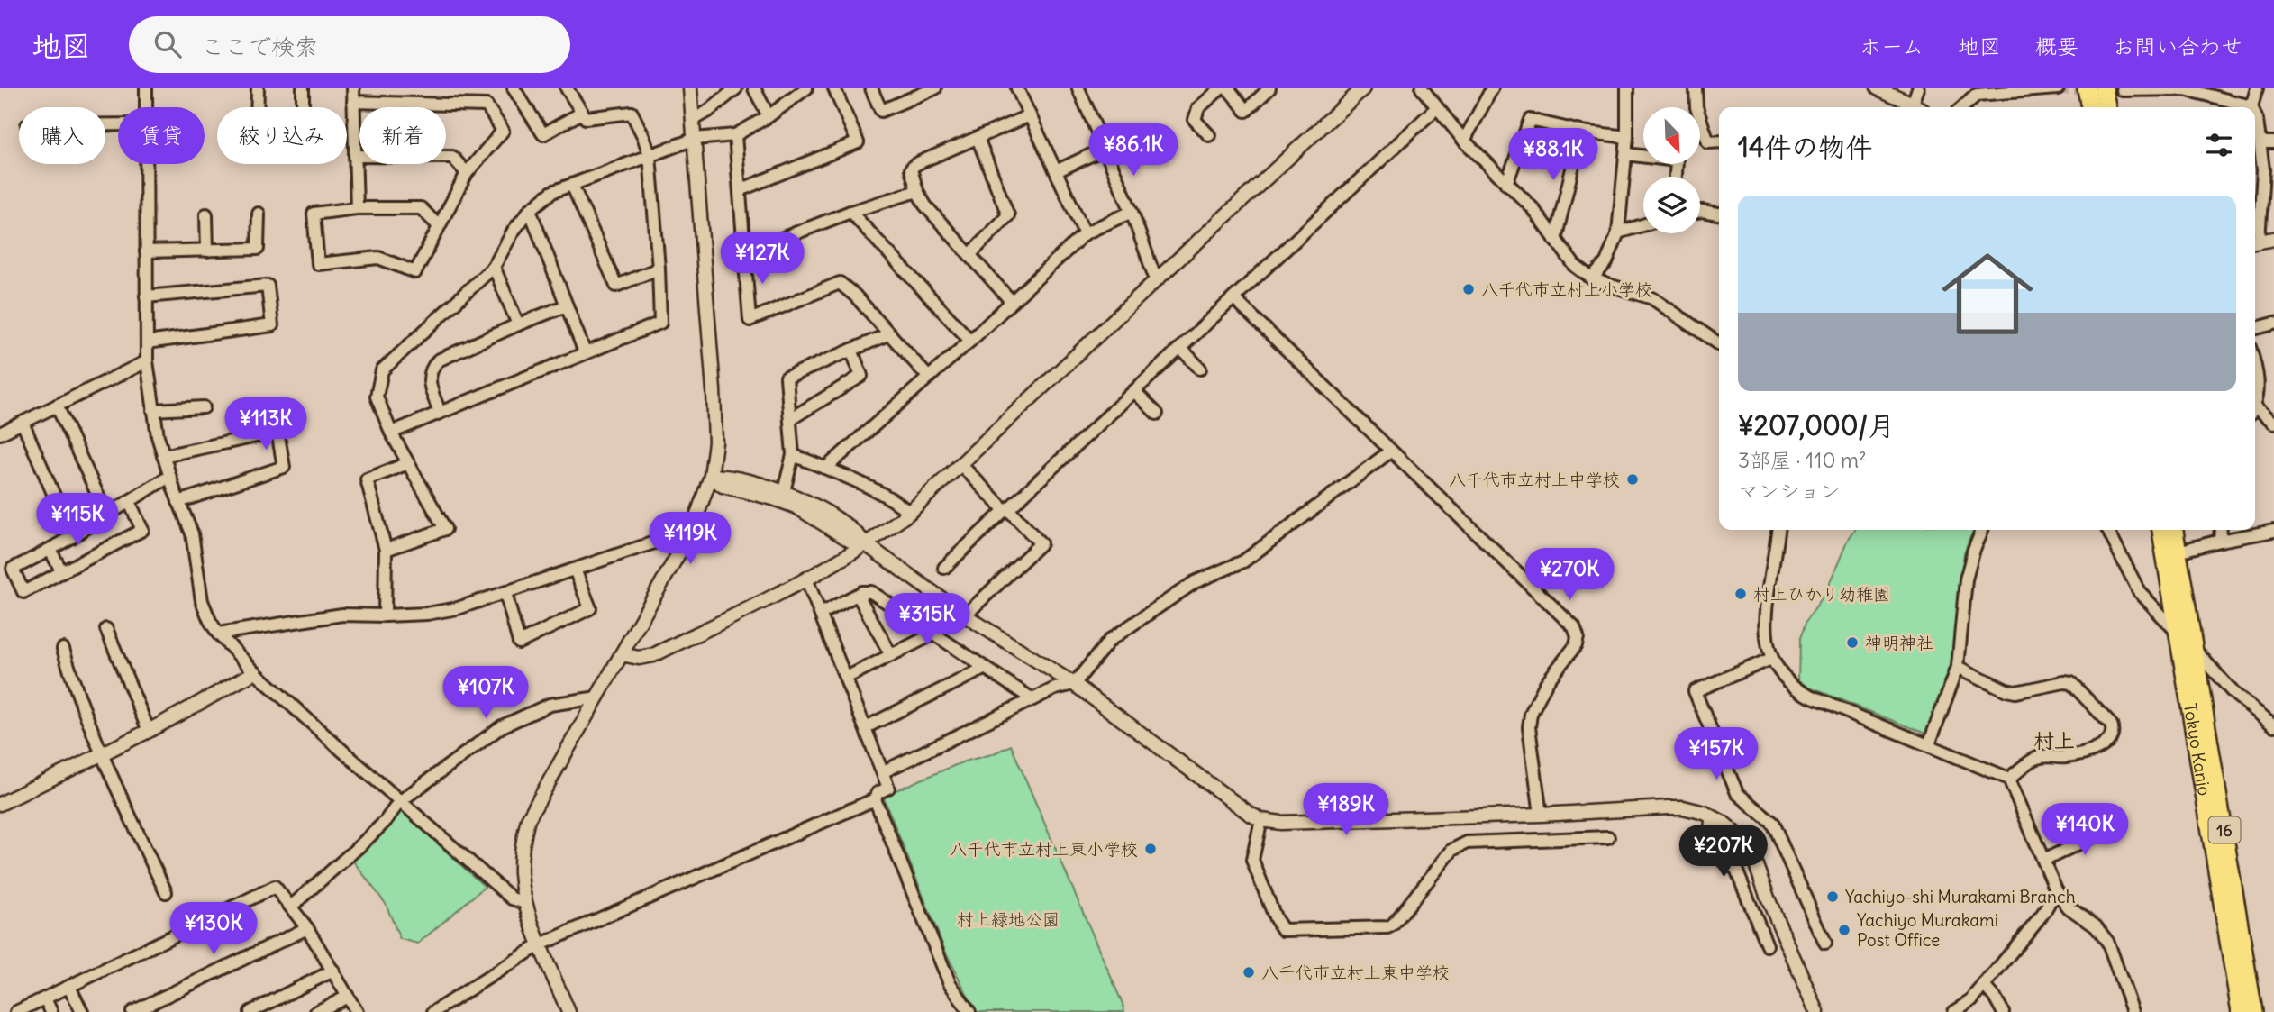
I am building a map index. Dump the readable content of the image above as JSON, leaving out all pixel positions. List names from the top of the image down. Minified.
{"streets":{"highway":["Tokyo Kanjo","16"]},"districts":["村上"],"parks":["村上緑地公園"],"places":["八千代市立村上小学校","八千代市立村上中学校","村上ひかり幼稚園","神明神社","八千代市立村上東小学校","Yachiyo-shi Murakami Branch","Yachiyo Murakami Post Office","八千代市立村上東中学校"],"north":"bottom right","page":{"header":"地図","search":"ここで検索","nav":["ホーム","地図","概要","お問い合わせ"],"chip":["購入","賃貸","絞り込み","新着"],"heading":"14件の物件","price":["¥86.1K","¥88.1K","¥127K","¥113K","¥115K","¥119K","¥270K","¥315K","¥107K","¥157K","¥189K","¥140K","¥207K","¥130K"],"list":[{"name":"¥207,000/月","note":"3部屋 · 110 m² · マンション"}]}}
